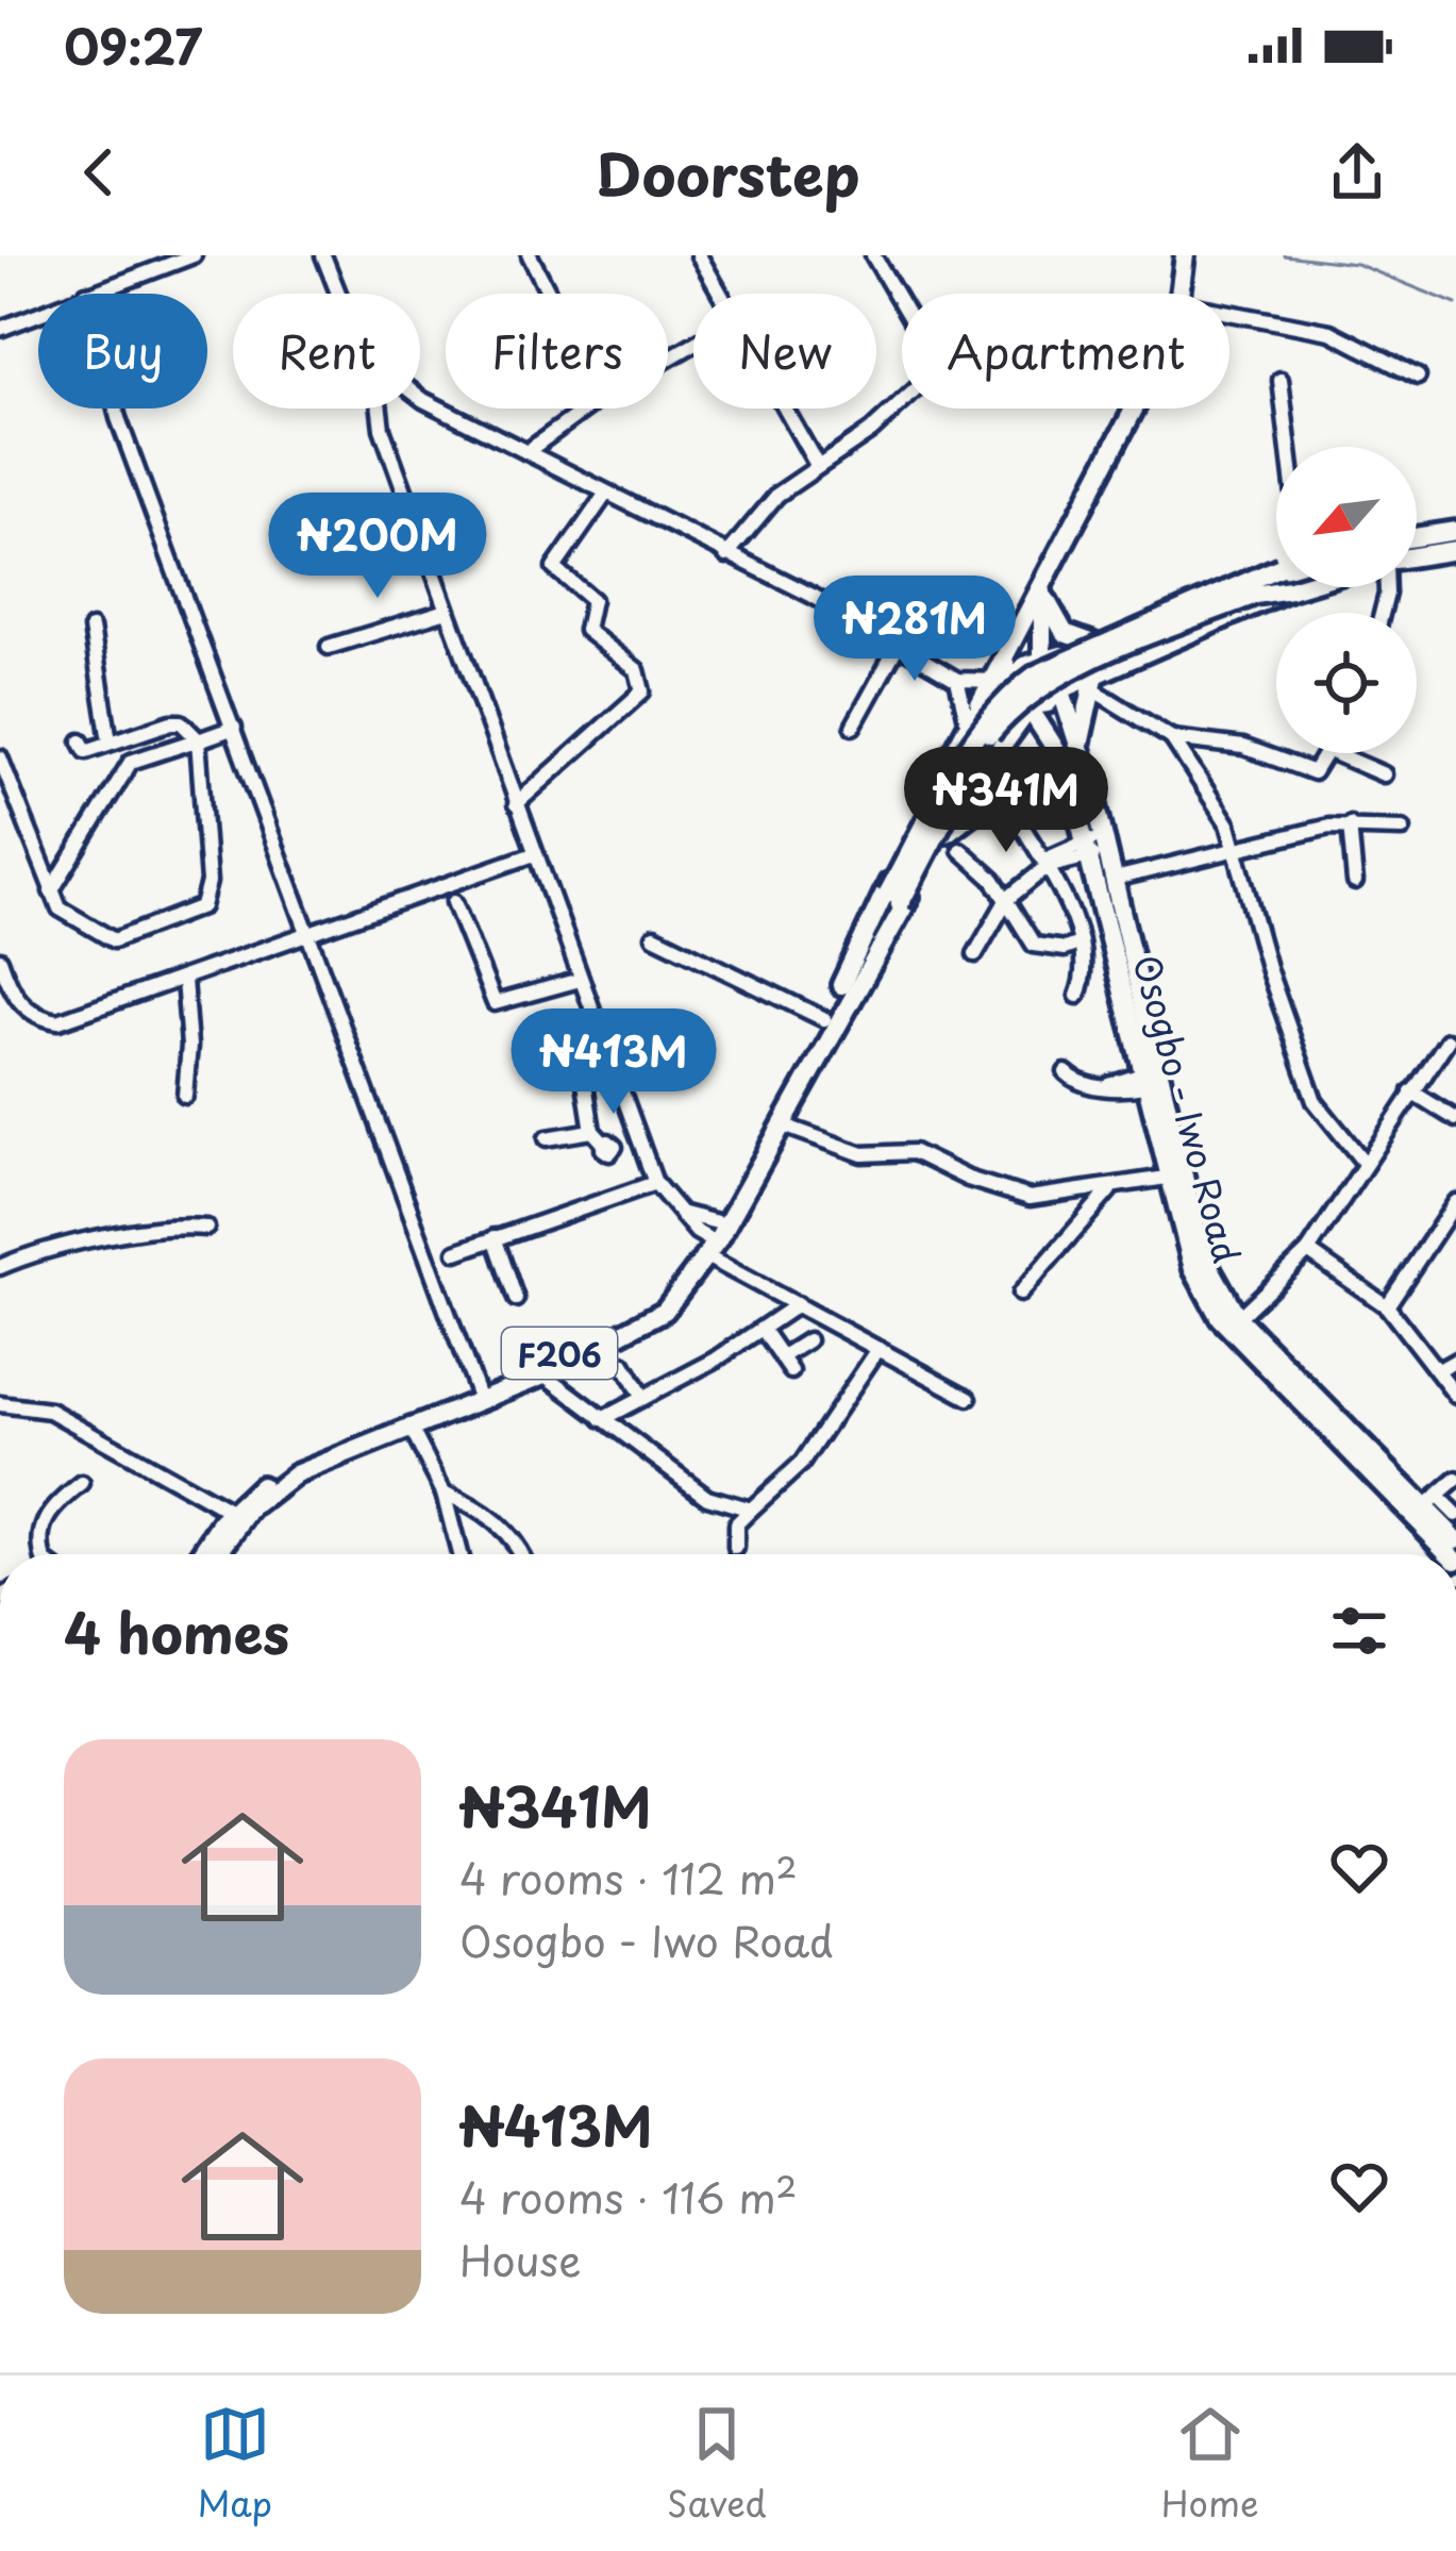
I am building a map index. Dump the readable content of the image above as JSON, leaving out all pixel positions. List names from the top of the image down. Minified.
{"streets":{"main road":["Osogbo - Iwo Road","F206"]},"north":"bottom left","page":{"status":"09:27","header":"Doorstep","chip":["Buy","Rent","Filters","New","Apartment"],"price":["₦200M","₦281M","₦341M","₦413M"],"heading":"4 homes","list":[{"name":"₦341M","note":"4 rooms · 112 m² · Osogbo - Iwo Road"},{"name":"₦413M","note":"4 rooms · 116 m² · House"}],"tabs":["Map","Saved","Home"]}}
